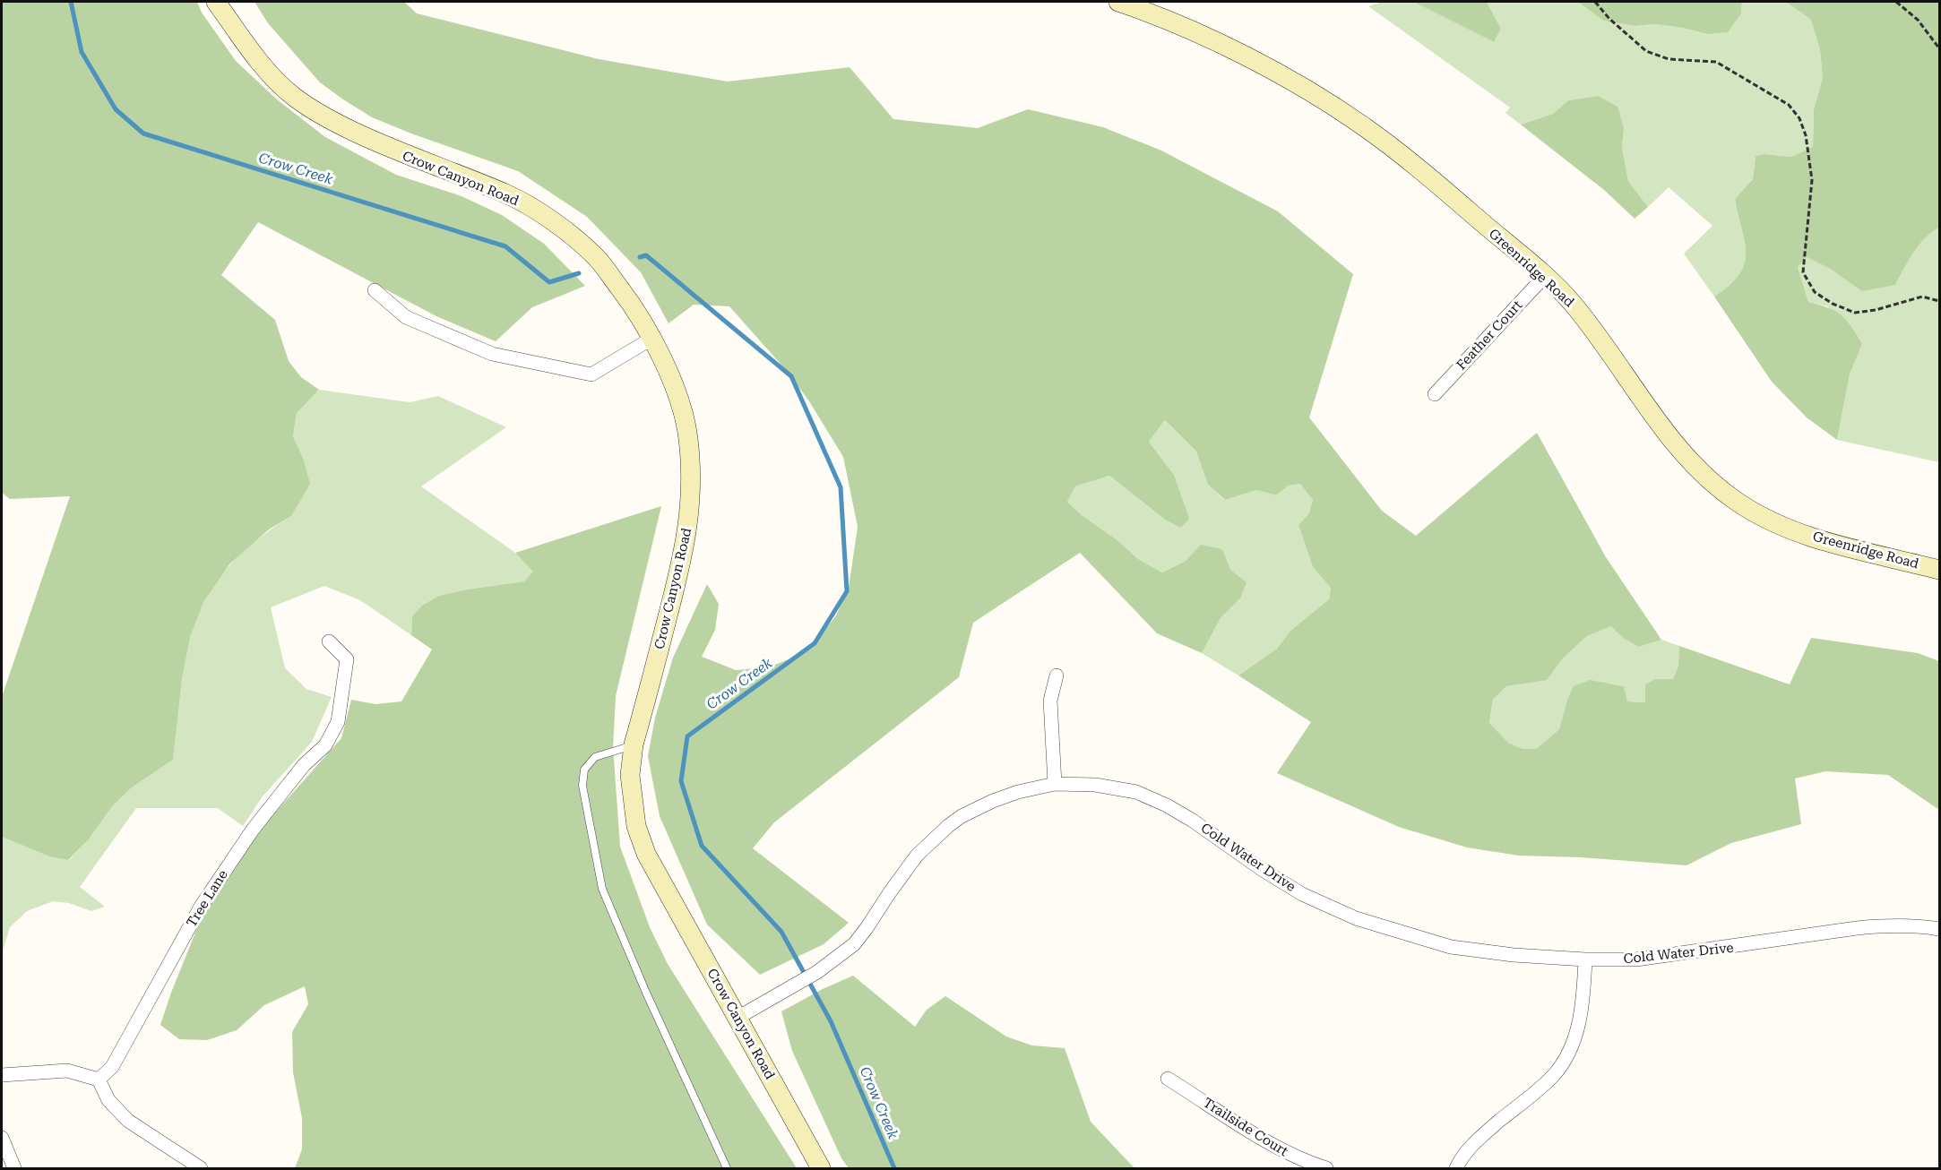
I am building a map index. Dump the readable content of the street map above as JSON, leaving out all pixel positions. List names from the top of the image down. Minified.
{"streets":{"main road":["Crow Canyon Road","Greenridge Road"],"street":["Feather Court","Cold Water Drive","Tree Lane","Trailside Court"]},"crossings":[["Crow Canyon Road","Cold Water Drive"],["Greenridge Road","Feather Court"]],"water":["Crow Creek"]}
